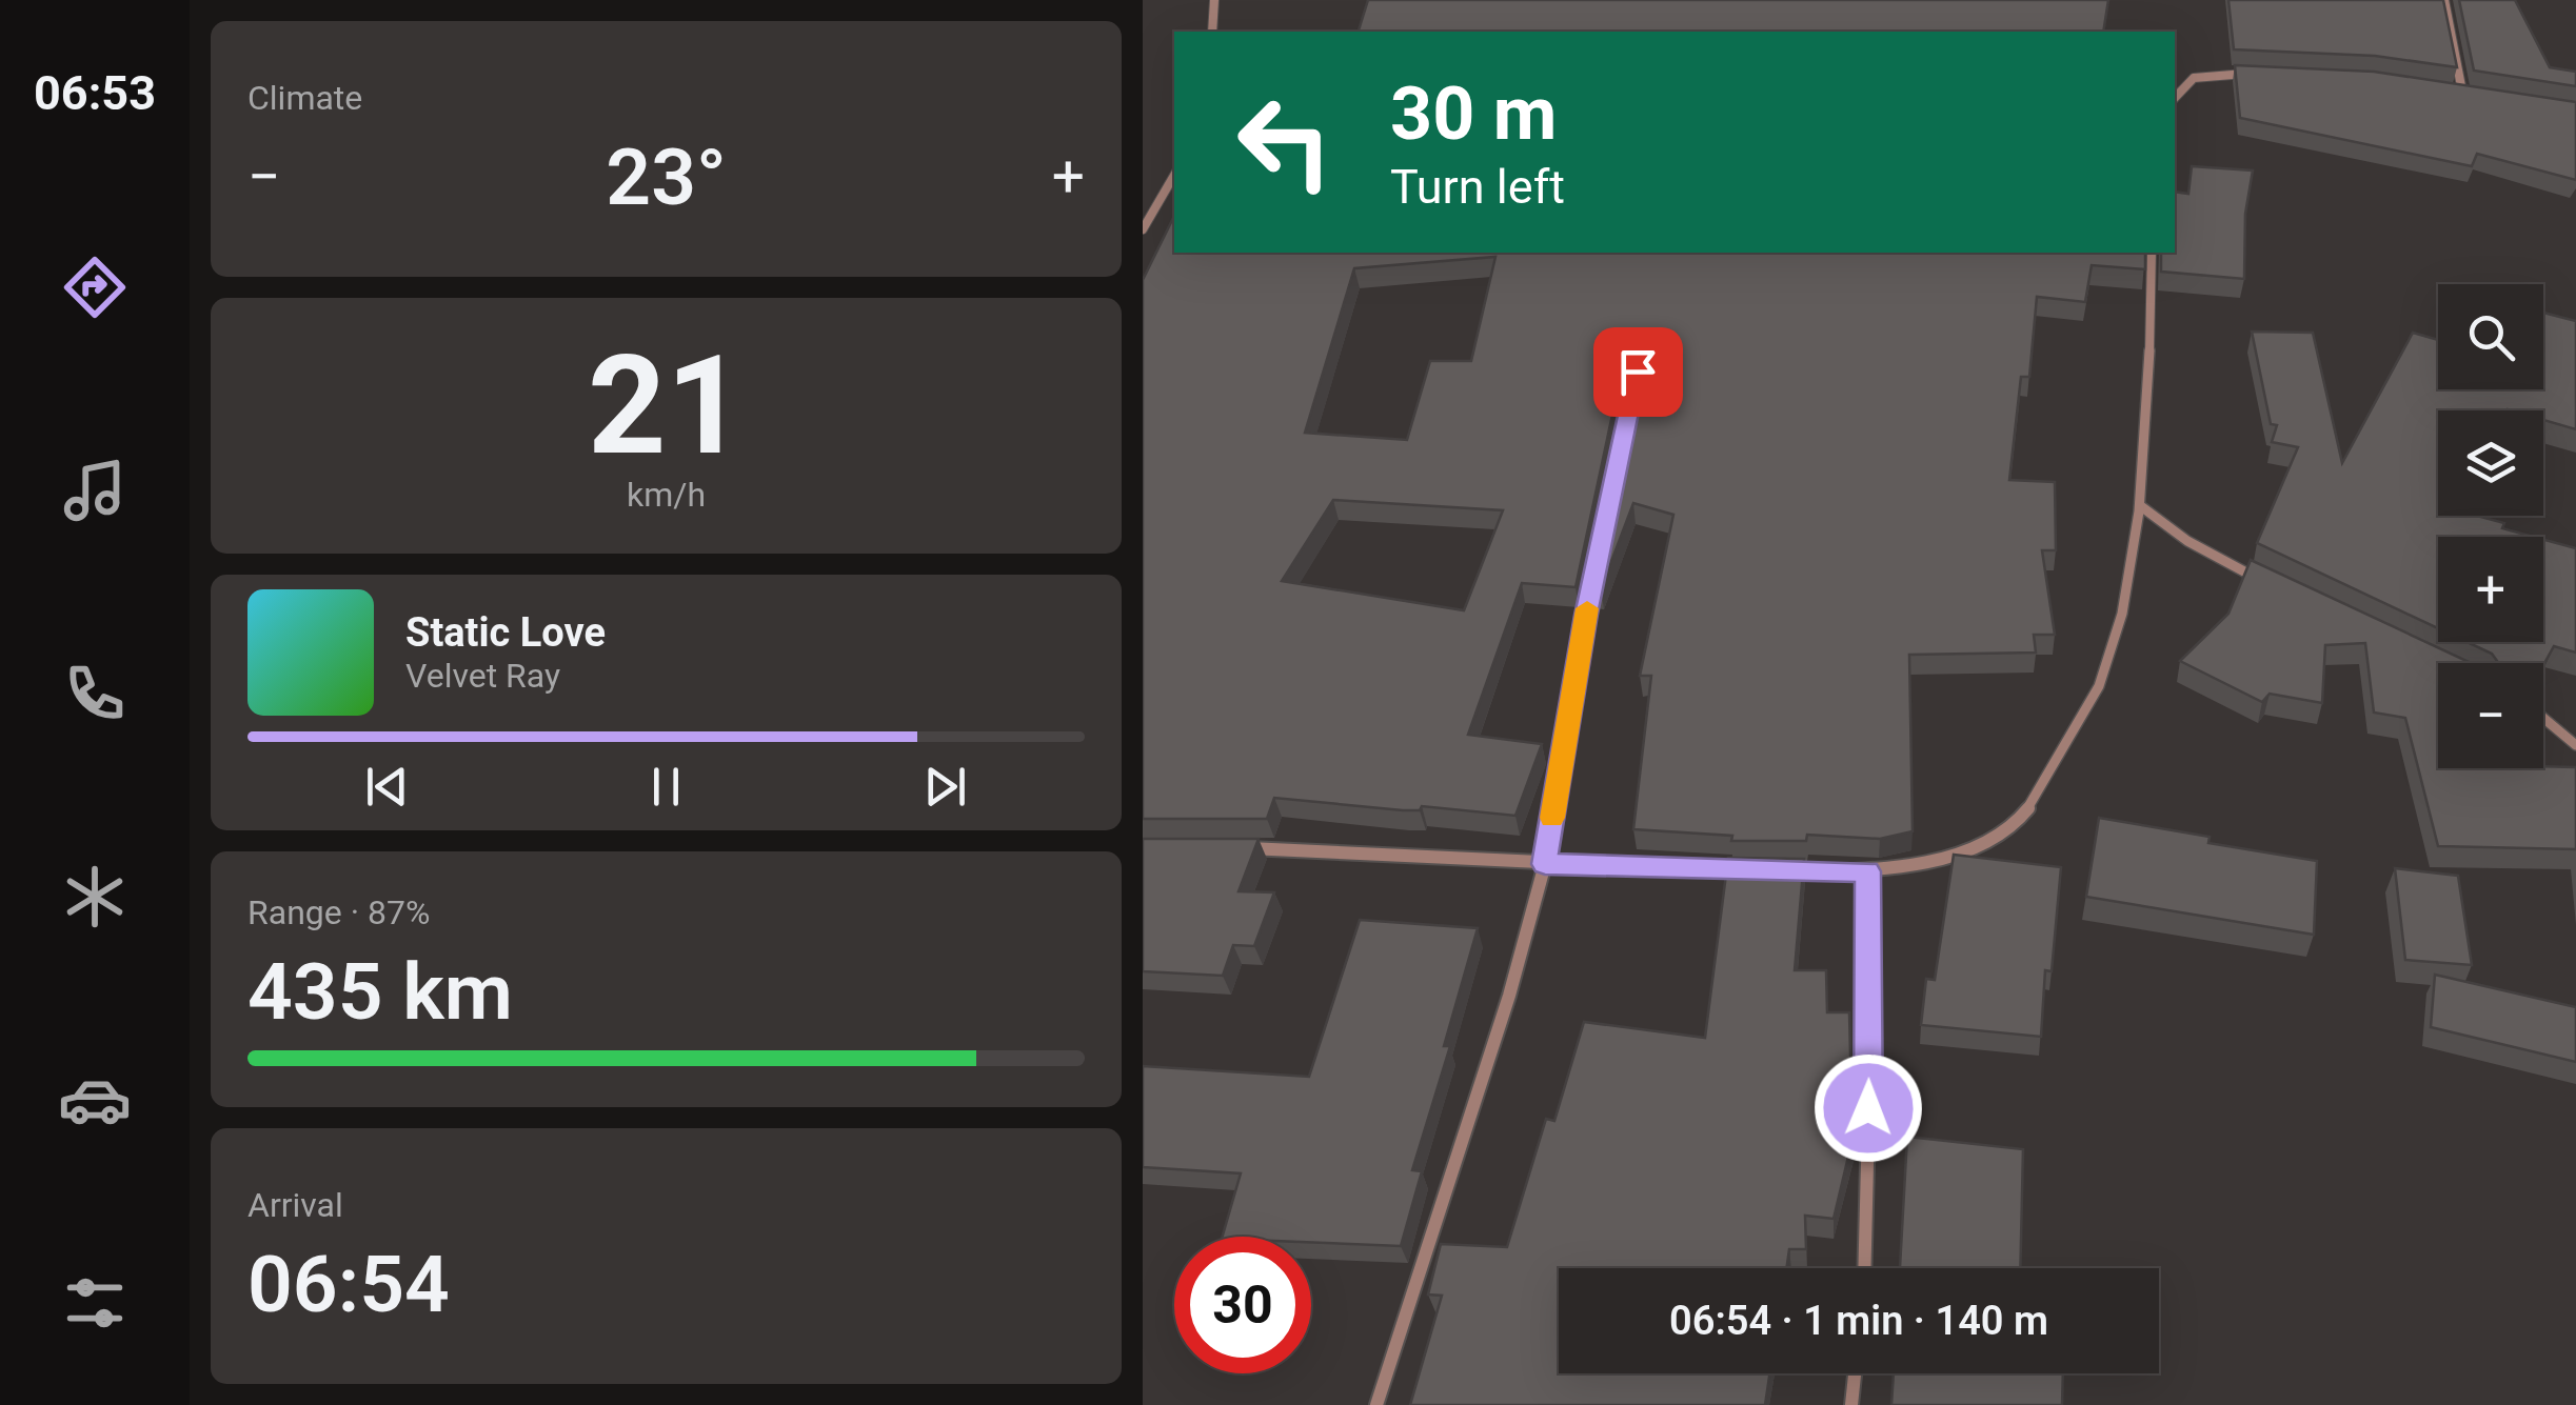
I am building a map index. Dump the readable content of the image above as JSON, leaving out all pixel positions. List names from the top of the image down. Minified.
{"page":{"tabs":"06:53","tile":["Climate",["21","km/h"],["Range · 87%","435 km"],["Arrival","06:54"]],"turn":["30 m","Turn left"],"heat":["−","23°","+"],"map_buttons":["+","−"],"song":["Static Love","Velvet Ray"],"limit":"30","trip":"06:54 · 1 min · 140 m"}}
